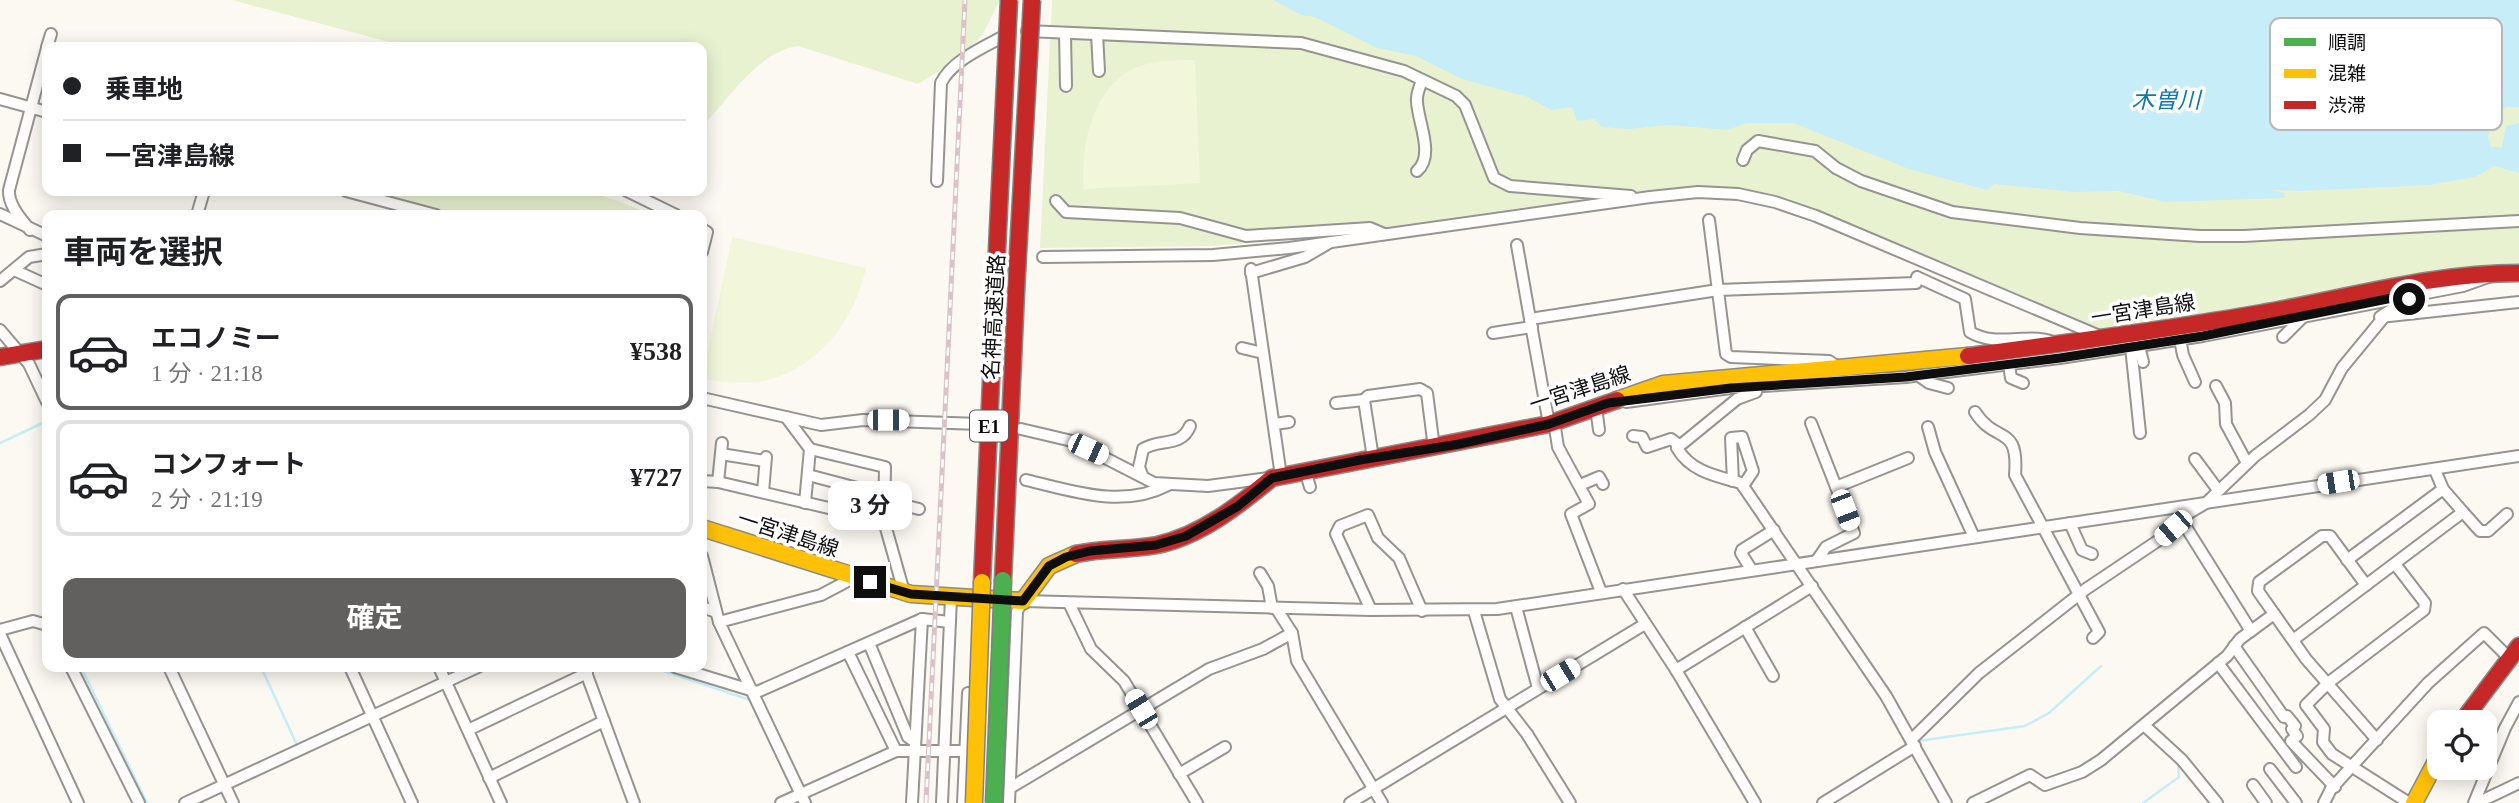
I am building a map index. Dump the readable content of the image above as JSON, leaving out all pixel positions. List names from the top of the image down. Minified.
{"streets":{"main road":["一宮津島線","名神高速道路","E1"]},"water":["木曽川"],"legend":["順調","混雑","渋滞"],"page":{"banner":["乗車地","一宮津島線"],"heading":"車両を選択","list":[{"name":"エコノミー","note":"1 分 · 21:18","value":"¥538"},{"name":"コンフォート","note":"2 分 · 21:19","value":"¥727"}],"bubble":"3 分","buttons":"確定"}}
